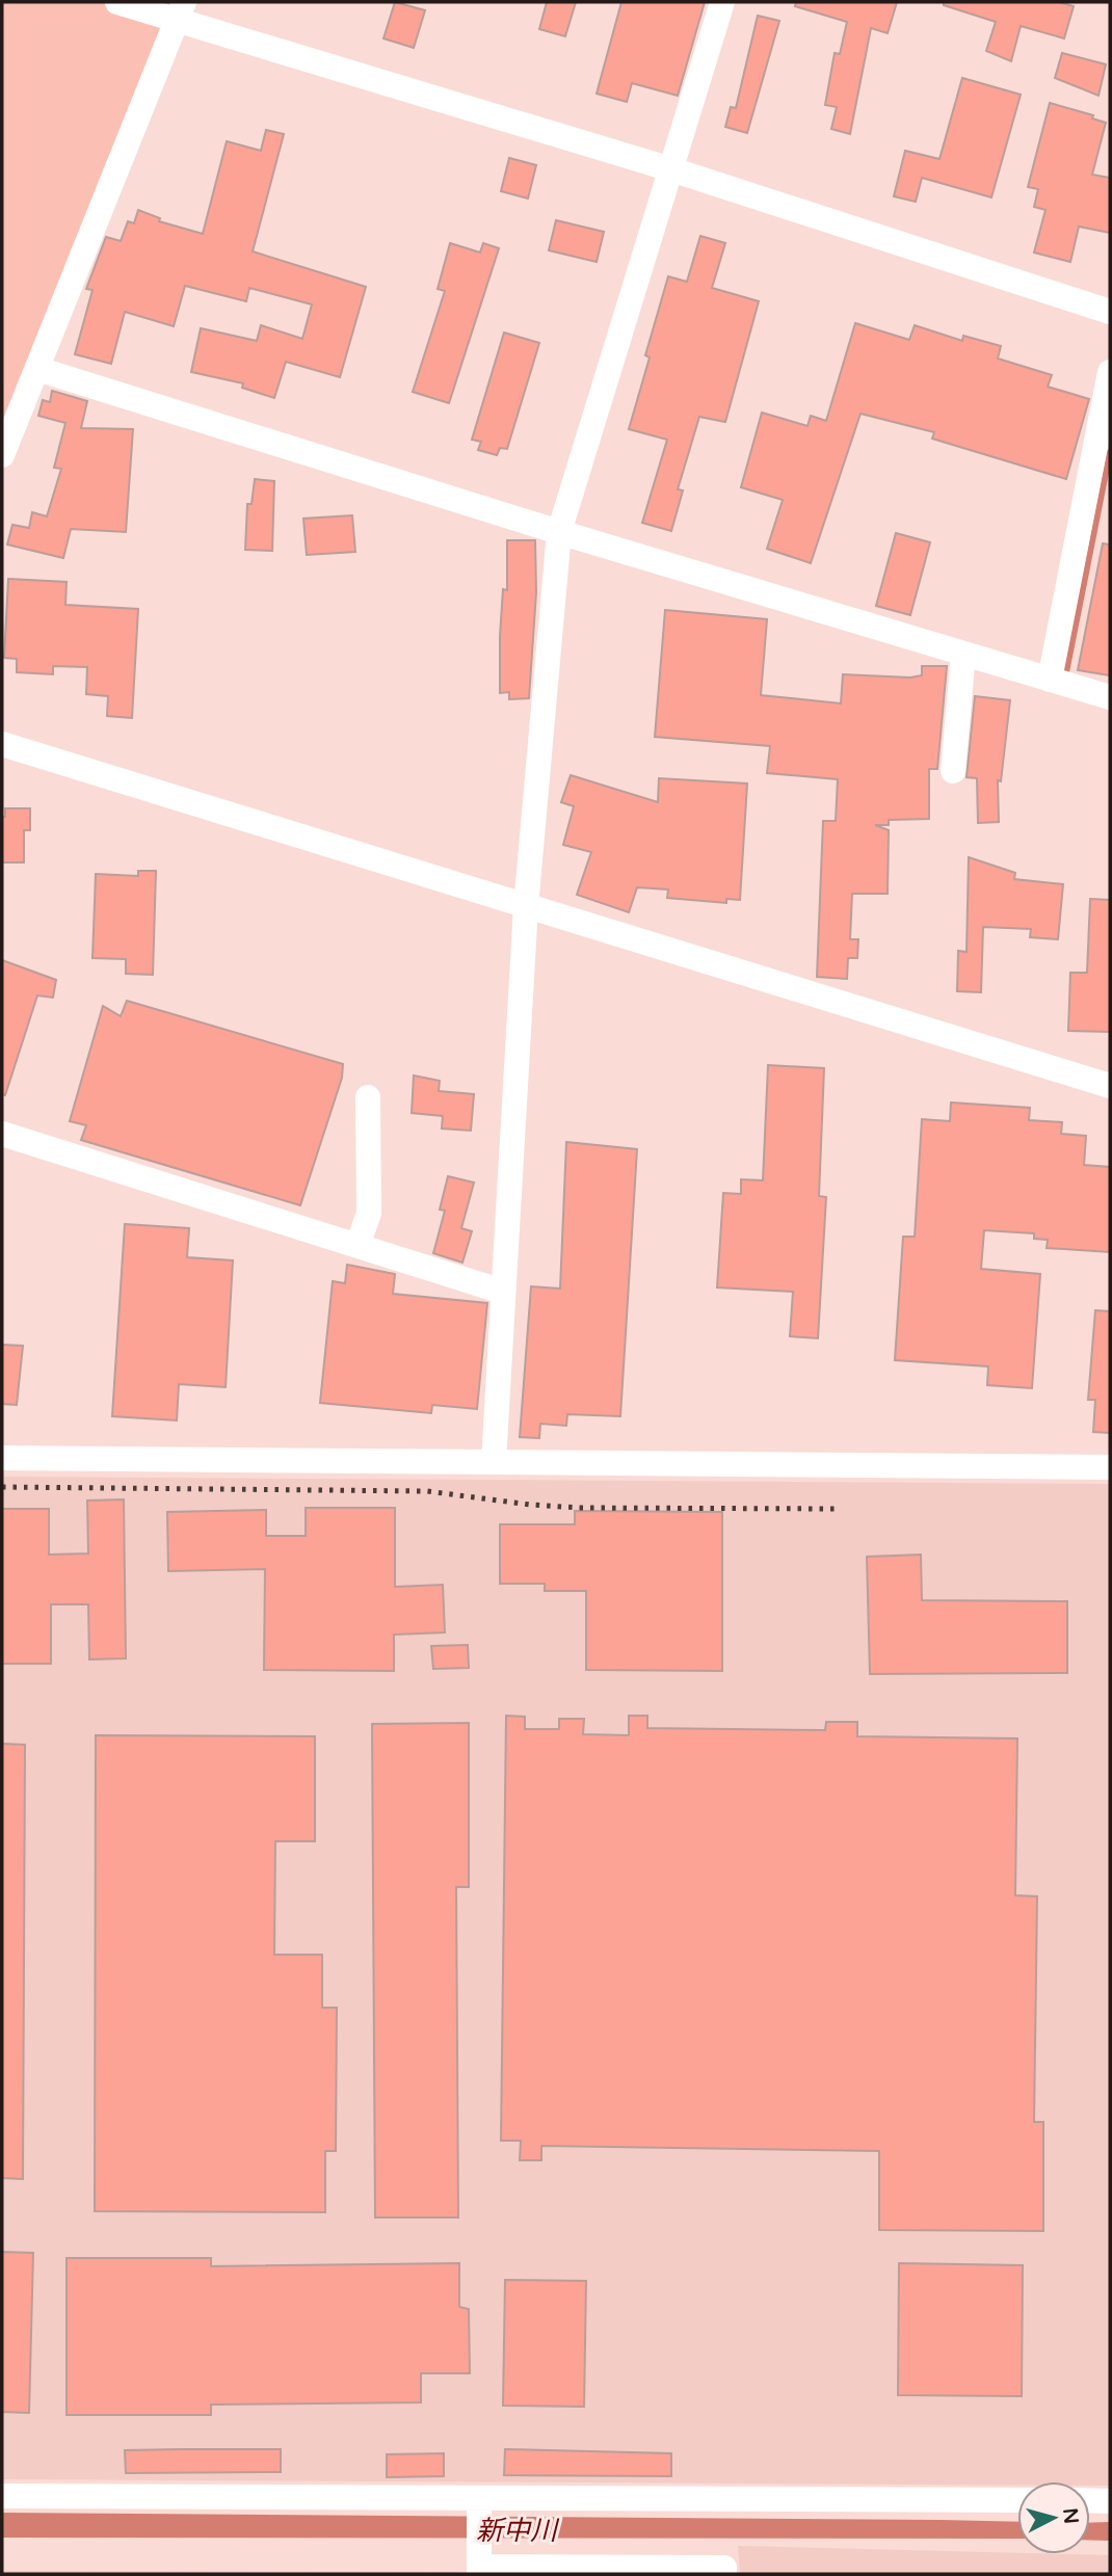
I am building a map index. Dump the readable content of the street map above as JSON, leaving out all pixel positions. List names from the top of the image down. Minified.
{"water":["新中川"],"north":"right"}
